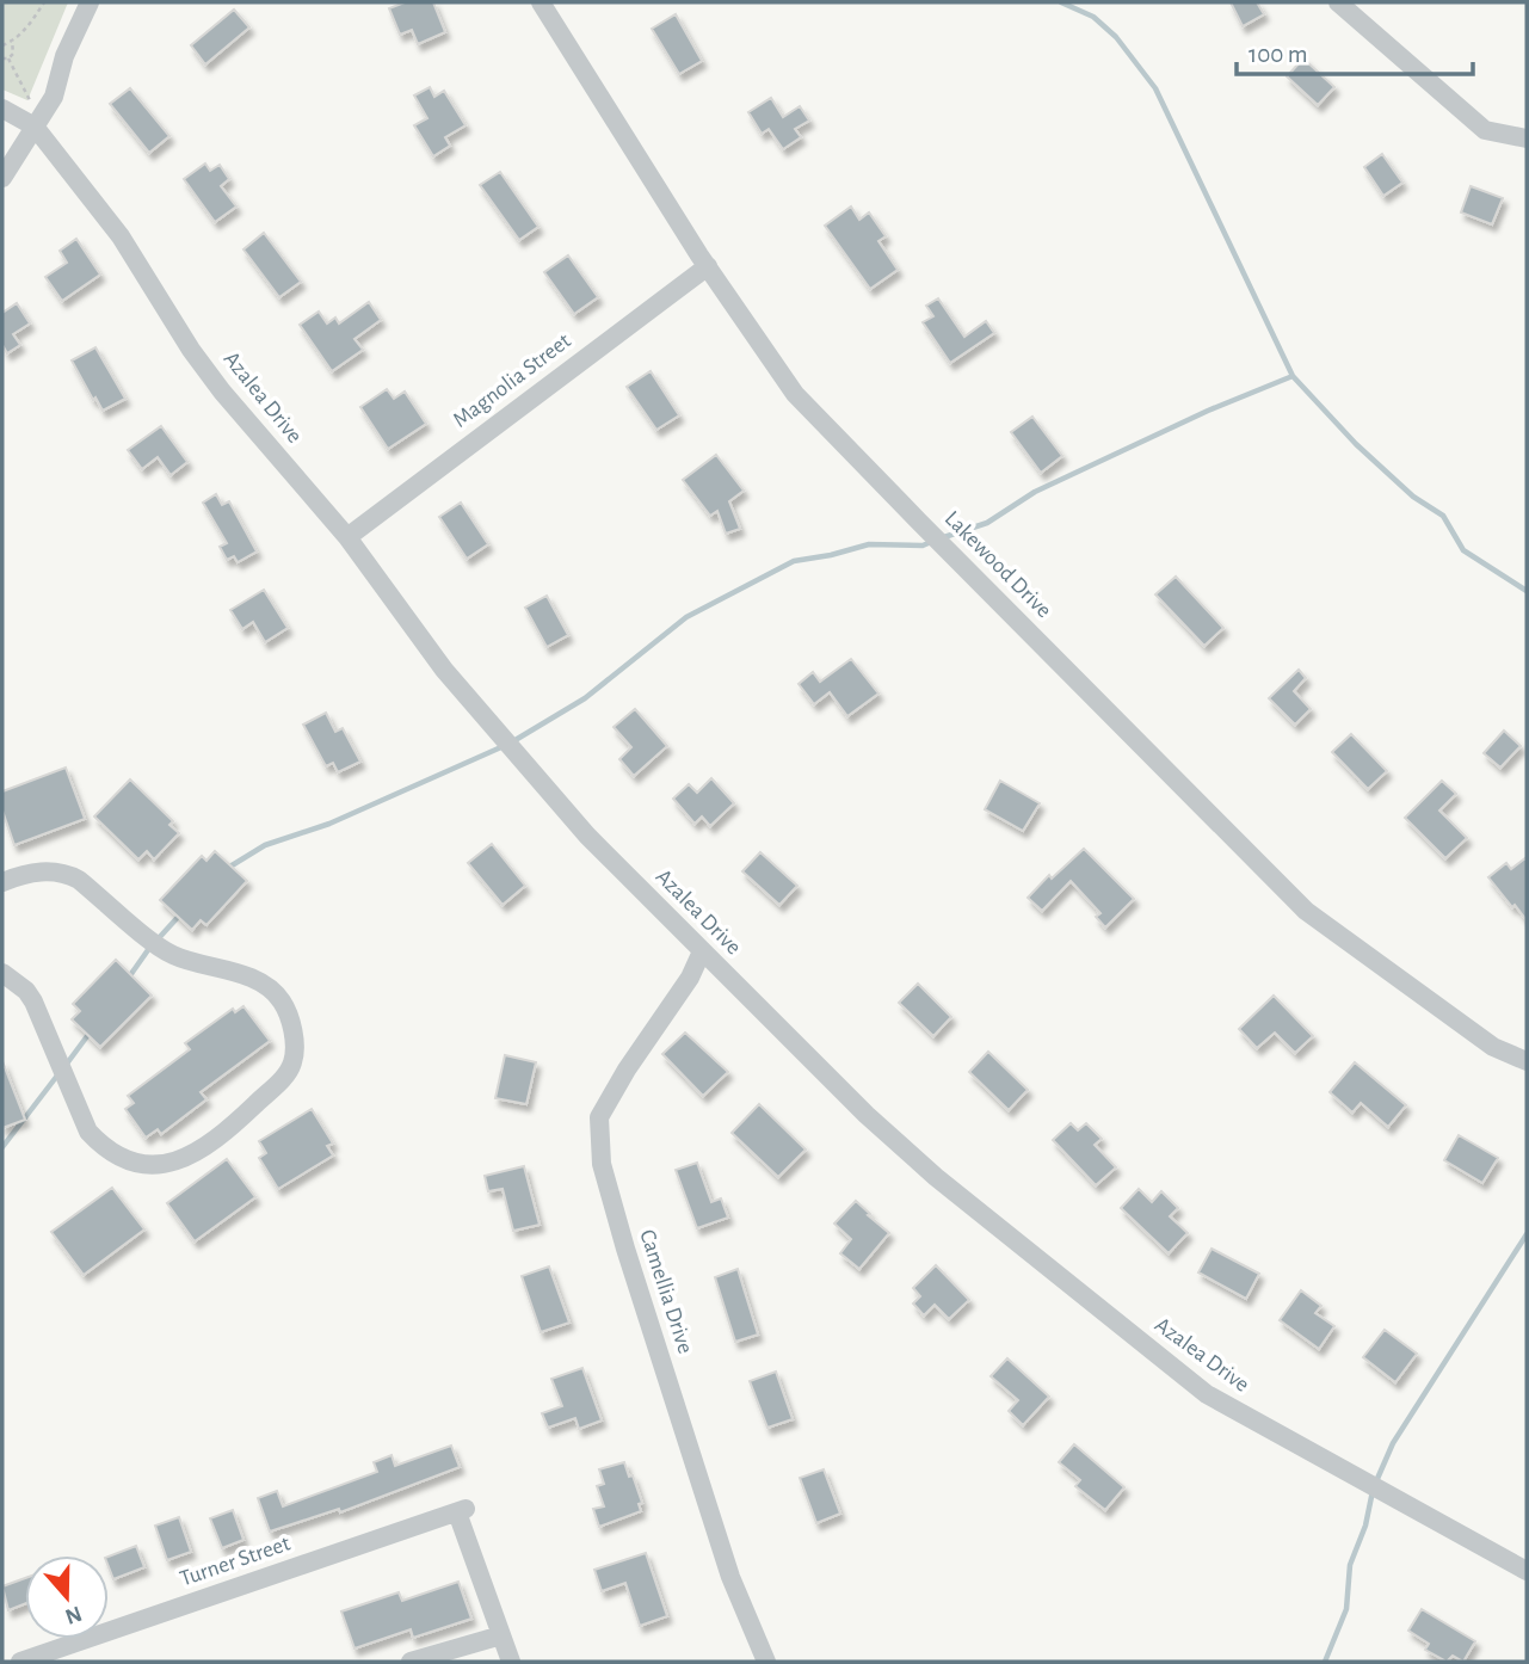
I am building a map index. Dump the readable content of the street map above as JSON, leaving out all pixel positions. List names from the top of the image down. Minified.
{"streets":{"street":["Magnolia Street","Azalea Drive","Lakewood Drive","Camellia Drive","Turner Street"]},"crossings":[["Magnolia Street","Azalea Drive"],["Magnolia Street","Lakewood Drive"],["Azalea Drive","Camellia Drive"]],"scale_bar":"100 m","north":"bottom"}
